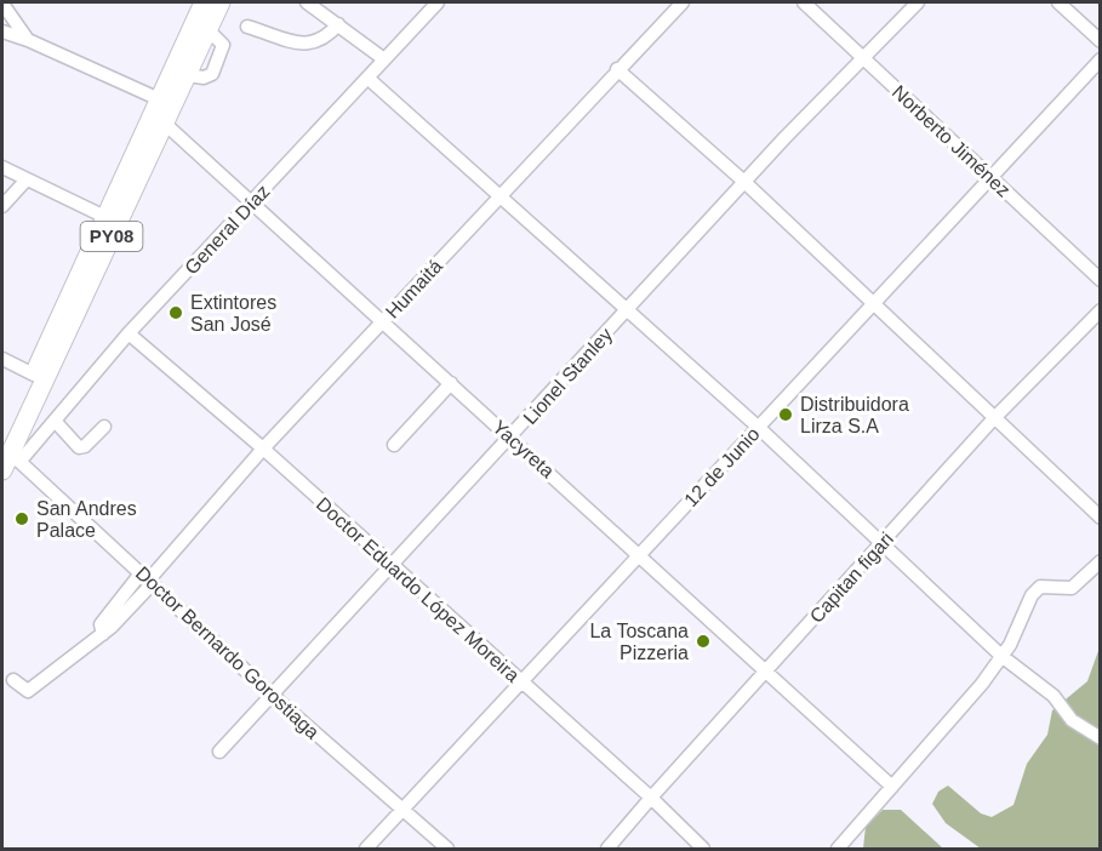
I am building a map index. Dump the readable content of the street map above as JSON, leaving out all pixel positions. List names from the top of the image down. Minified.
{"streets":{"highway":["PY08"],"street":["Norberto Jiménez","General Díaz","Humaitá","Lionel Stanley","Yacyreta","12 de Junio","Capitan figari","Doctor Eduardo López Moreira","Doctor Bernardo Gorostiaga"]},"crossings":[["Norberto Jiménez","Lionel Stanley"],["Norberto Jiménez","12 de Junio"],["General Díaz","PY08"],["General Díaz","Yacyreta"],["General Díaz","Doctor Eduardo López Moreira"],["General Díaz","Doctor Bernardo Gorostiaga"],["PY08","Yacyreta"],["PY08","Doctor Bernardo Gorostiaga"],["Humaitá","Yacyreta"],["Humaitá","Doctor Eduardo López Moreira"],["Humaitá","Doctor Bernardo Gorostiaga"],["Lionel Stanley","Yacyreta"],["Lionel Stanley","Doctor Eduardo López Moreira"],["Lionel Stanley","Doctor Bernardo Gorostiaga"],["Yacyreta","12 de Junio"],["Yacyreta","Capitan figari"],["12 de Junio","Doctor Eduardo López Moreira"],["12 de Junio","Doctor Bernardo Gorostiaga"],["Capitan figari","Doctor Eduardo López Moreira"]],"places":["Extintores San José","Distribuidora Lirza S.A","San Andres Palace","La Toscana Pizzeria"]}
